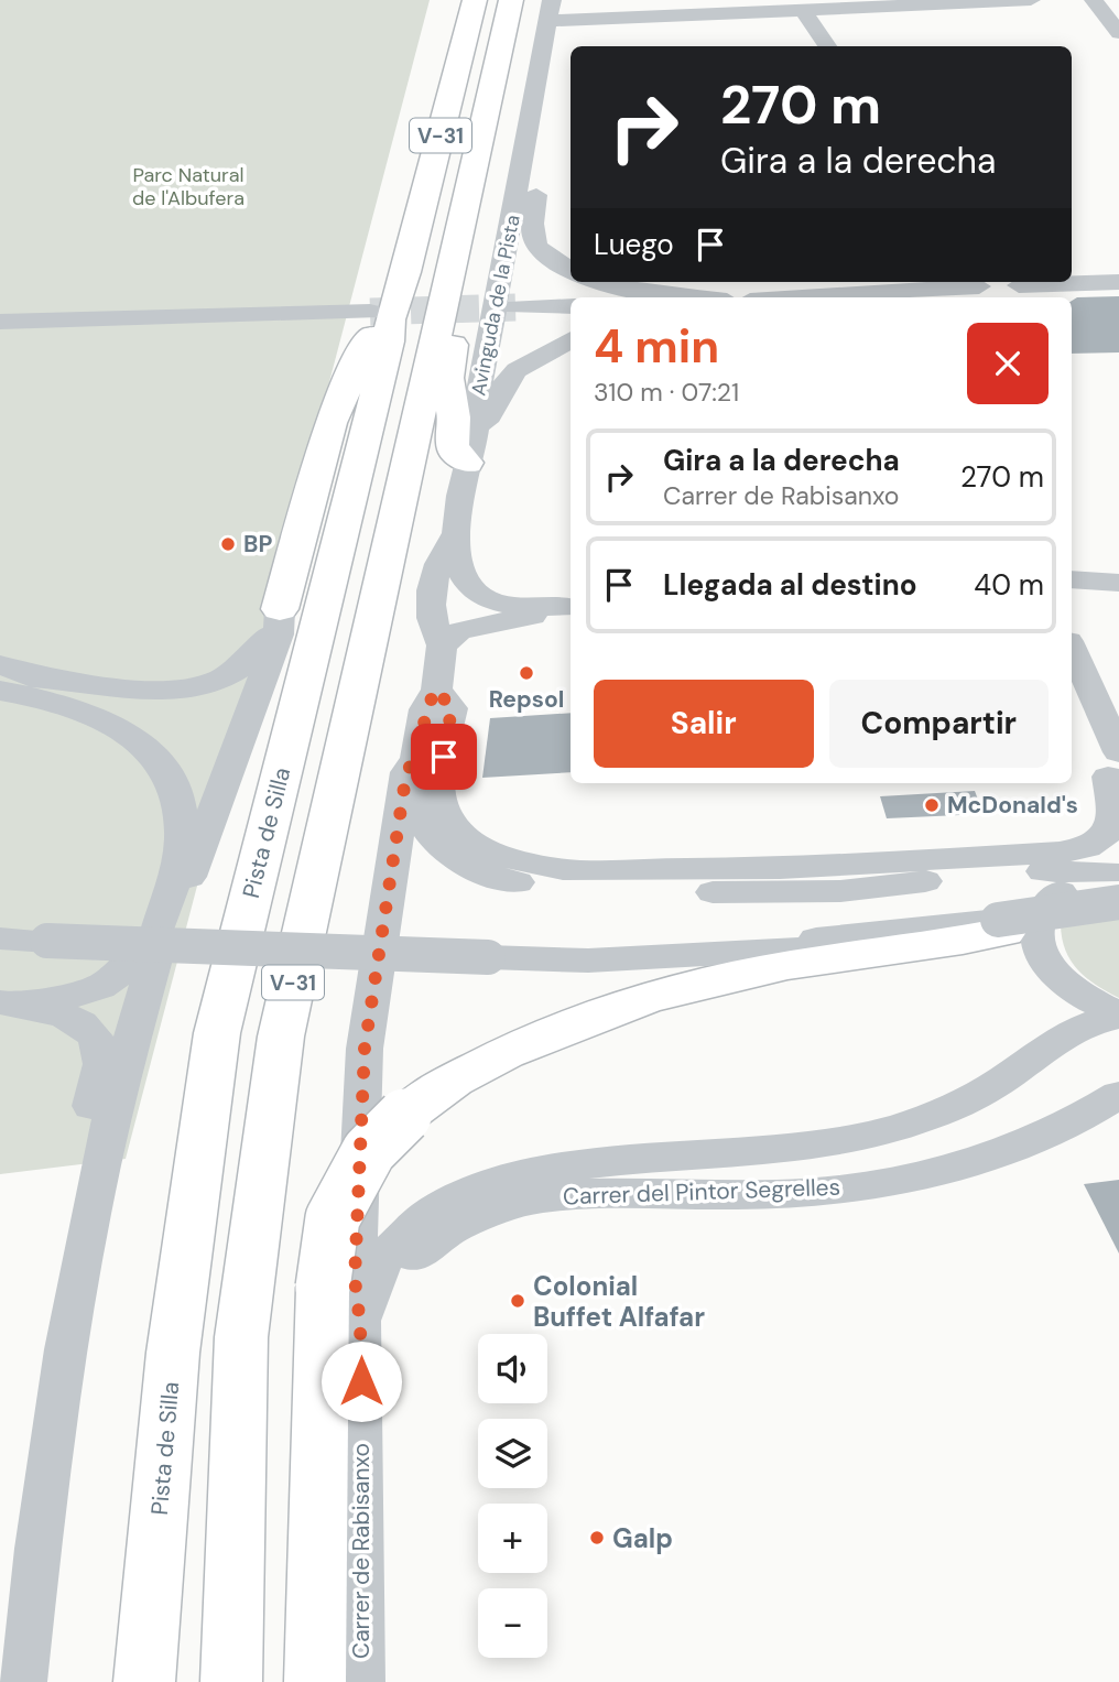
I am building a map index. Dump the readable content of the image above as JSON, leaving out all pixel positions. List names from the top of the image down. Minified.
{"streets":{"highway":["V-31","Pista de Silla"],"street":["Avinguda de la Pista","Carrer del Pintor Segrelles","Carrer de Rabisanxo"]},"crossings":[["Carrer del Pintor Segrelles","Carrer de Rabisanxo"]],"parks":["Parc Natural de l'Albufera"],"places":["BP","Repsol","McDonald's","Colonial Buffet Alfafar","Galp"],"page":{"turn":["270 m","Gira a la derecha"],"then":"Luego","heading":["4 min","310 m · 07:21"],"list":[{"name":"Gira a la derecha","note":"Carrer de Rabisanxo","value":"270 m"},{"name":"Llegada al destino","value":"40 m"}],"buttons":["Salir","Compartir"],"map_buttons":["+","−"]}}
